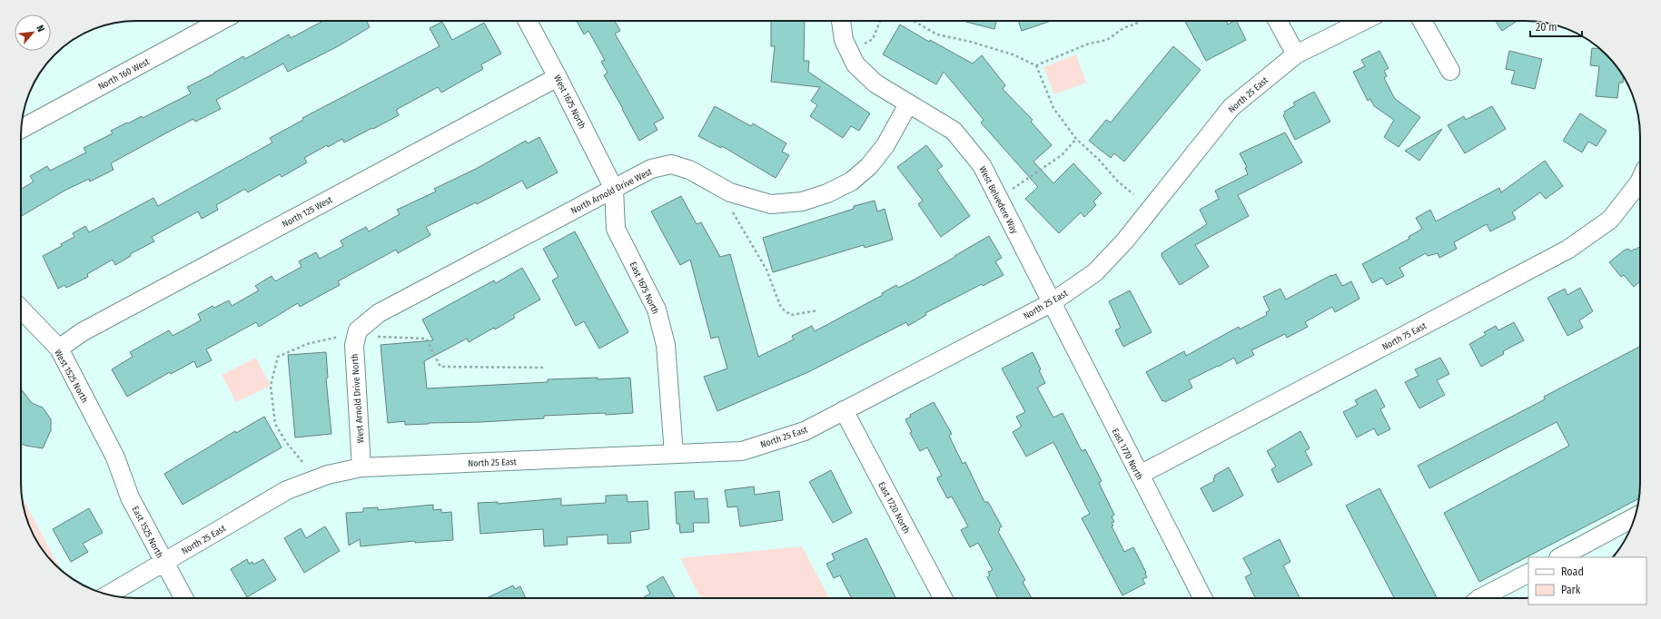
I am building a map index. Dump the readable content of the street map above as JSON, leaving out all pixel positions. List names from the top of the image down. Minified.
{"streets":{"street":["North 160 West","North 25 East","West 1675 North","North Arnold Drive West","West Belvedere Way","North 125 West","East 1675 North","North 75 East","West 1525 North","West Arnold Drive North","East 1770 North","East 1720 North","East 1525 North"]},"crossings":[["North 25 East","West Belvedere Way"],["North 25 East","East 1675 North"],["North 25 East","West Arnold Drive North"],["North 25 East","East 1770 North"],["North 25 East","East 1720 North"],["North 25 East","East 1525 North"],["West 1675 North","North Arnold Drive West"],["West 1675 North","North 125 West"],["West 1675 North","East 1675 North"],["North Arnold Drive West","West Belvedere Way"],["North Arnold Drive West","East 1675 North"],["North Arnold Drive West","West Arnold Drive North"],["West Belvedere Way","East 1770 North"],["North 125 West","West 1525 North"],["North 75 East","East 1770 North"],["West 1525 North","East 1525 North"]],"legend":["Road","Park"],"scale_bar":"20 m","north":"top right"}
